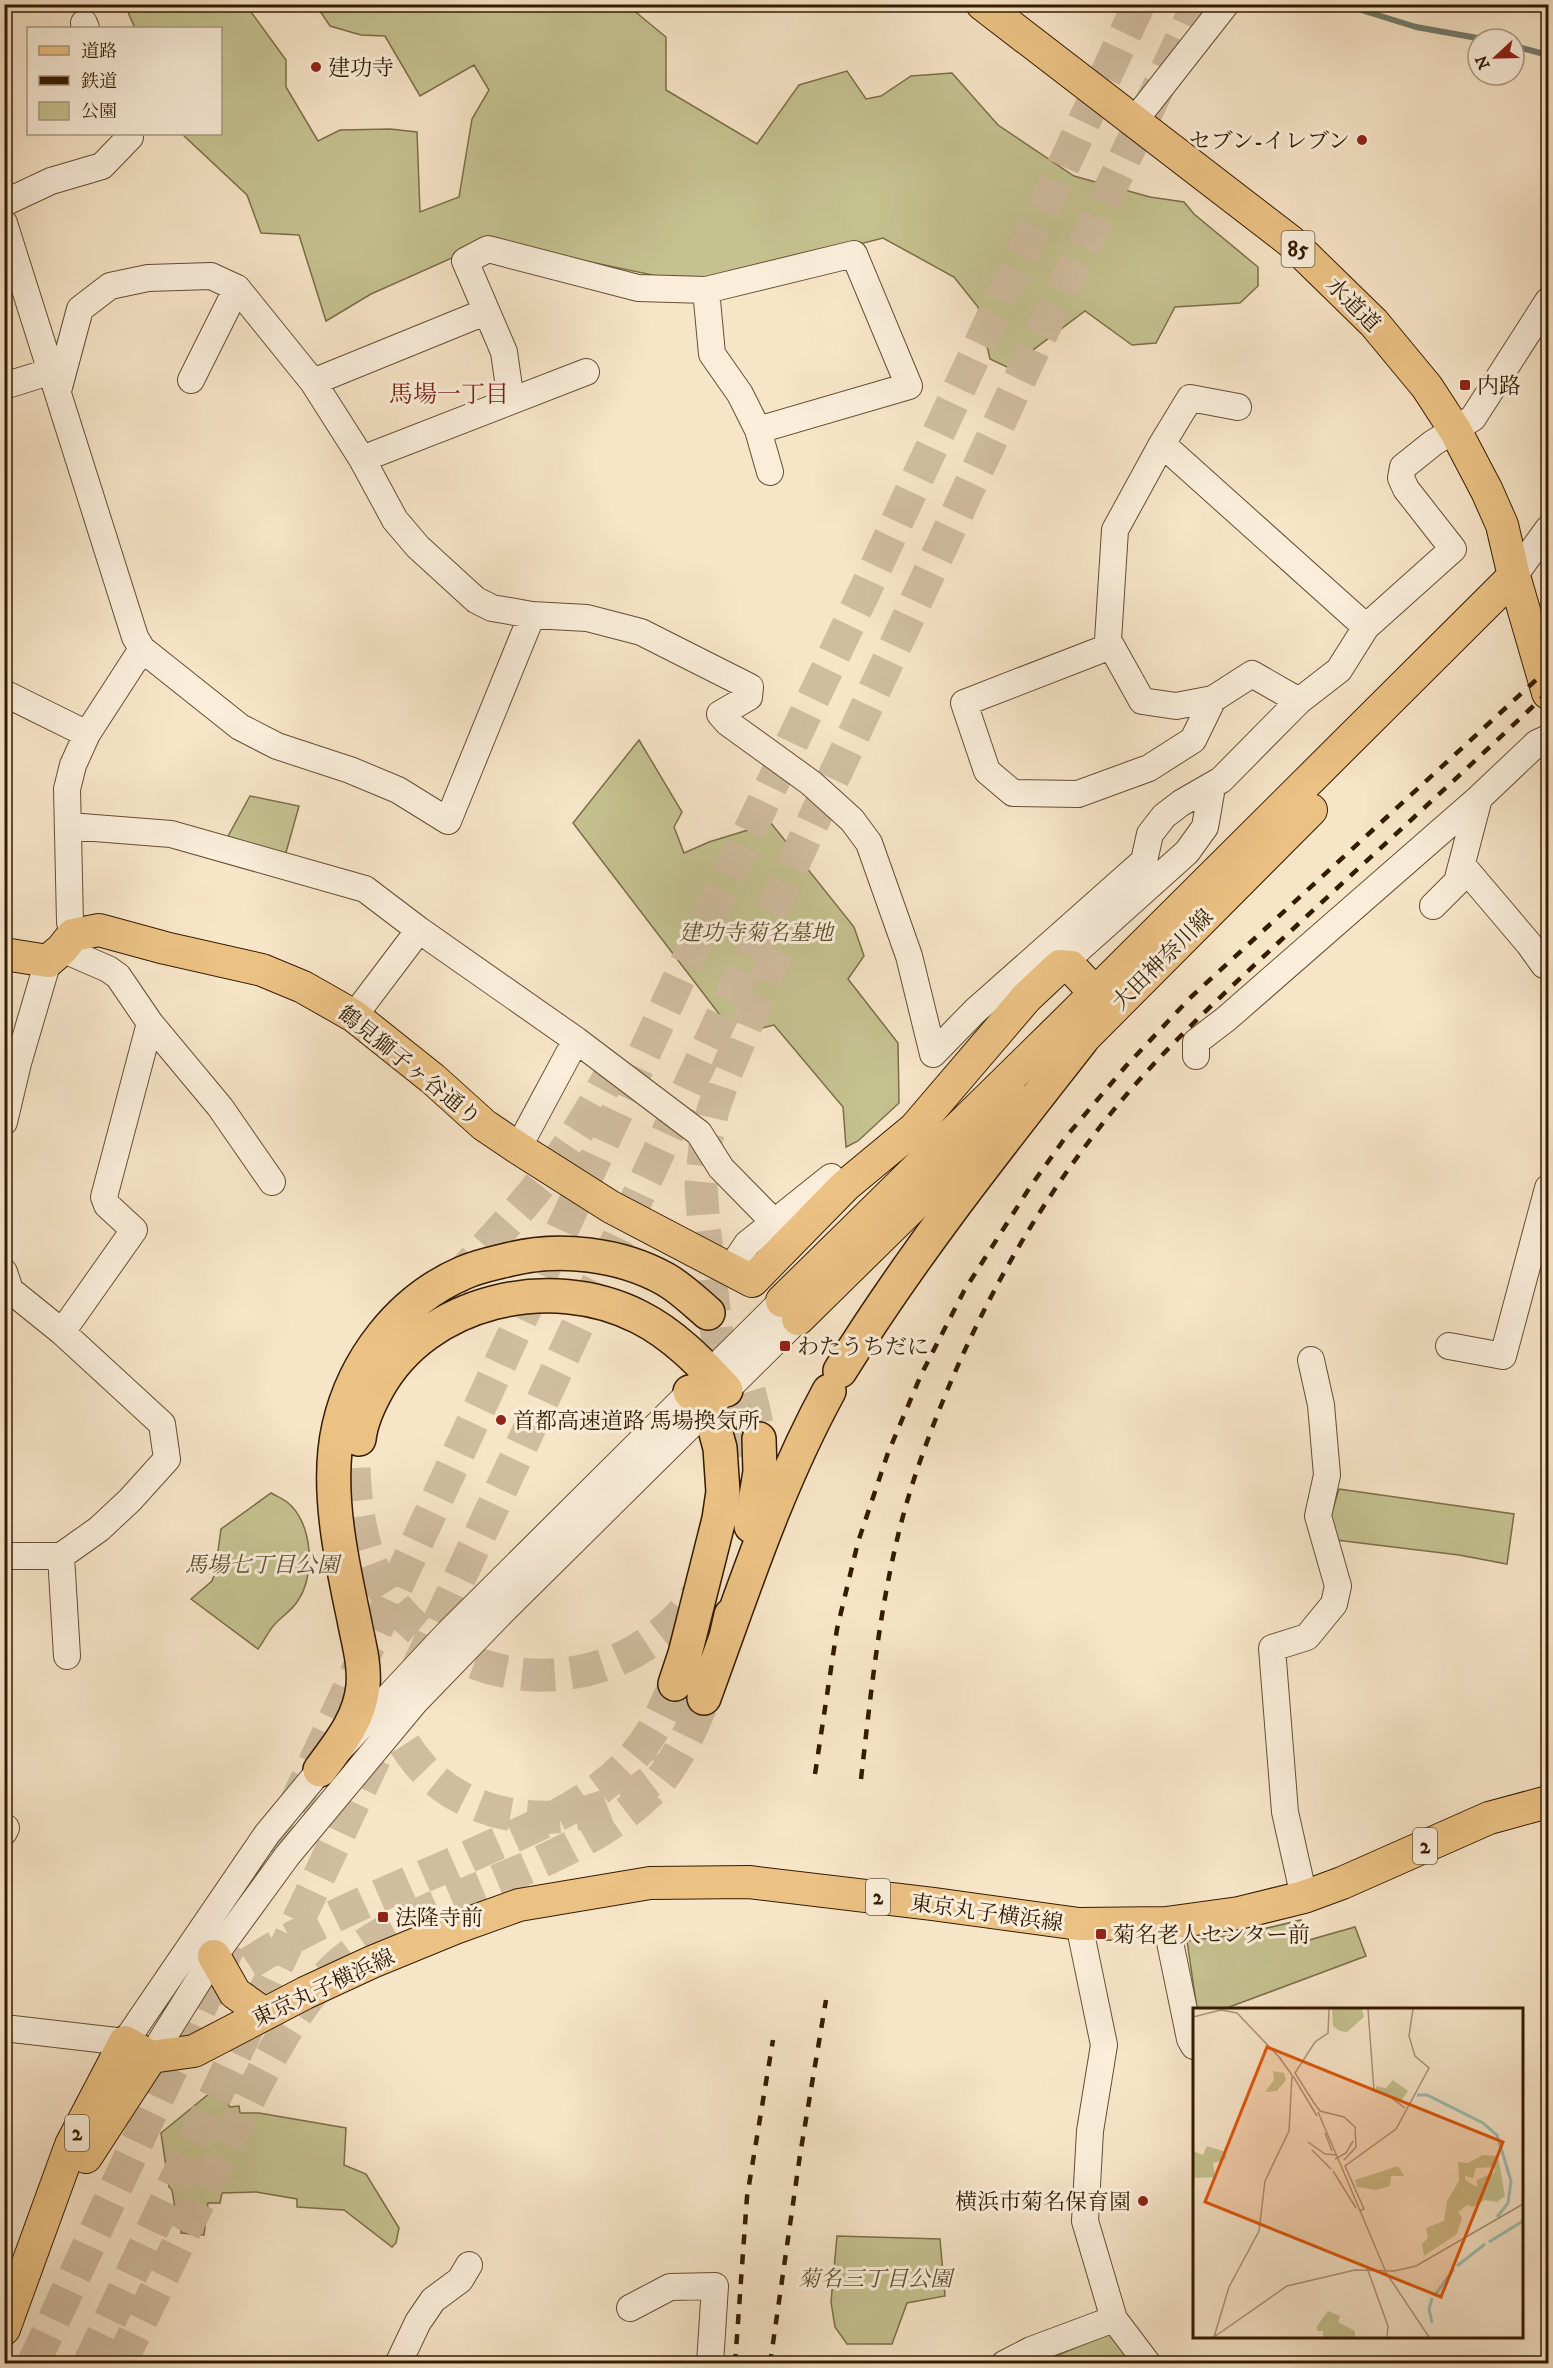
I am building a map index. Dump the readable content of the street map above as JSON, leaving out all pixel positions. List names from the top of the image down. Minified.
{"streets":{"main road":["85","水道道","大田神奈川線","鶴見獅子ヶ谷通り","2","東京丸子横浜線"]},"crossings":[["水道道","大田神奈川線"],["2","東京丸子横浜線"]],"districts":["馬場一丁目"],"parks":["建功寺菊名墓地","馬場七丁目公園","菊名三丁目公園"],"places":{"other":["建功寺","セブン-イレブン","首都高速道路 馬場換気所","横浜市菊名保育園"],"transit":["内路","わたうちだに","法隆寺前","菊名老人センター前"]},"legend":["道路","鉄道","公園"],"north":"left"}
